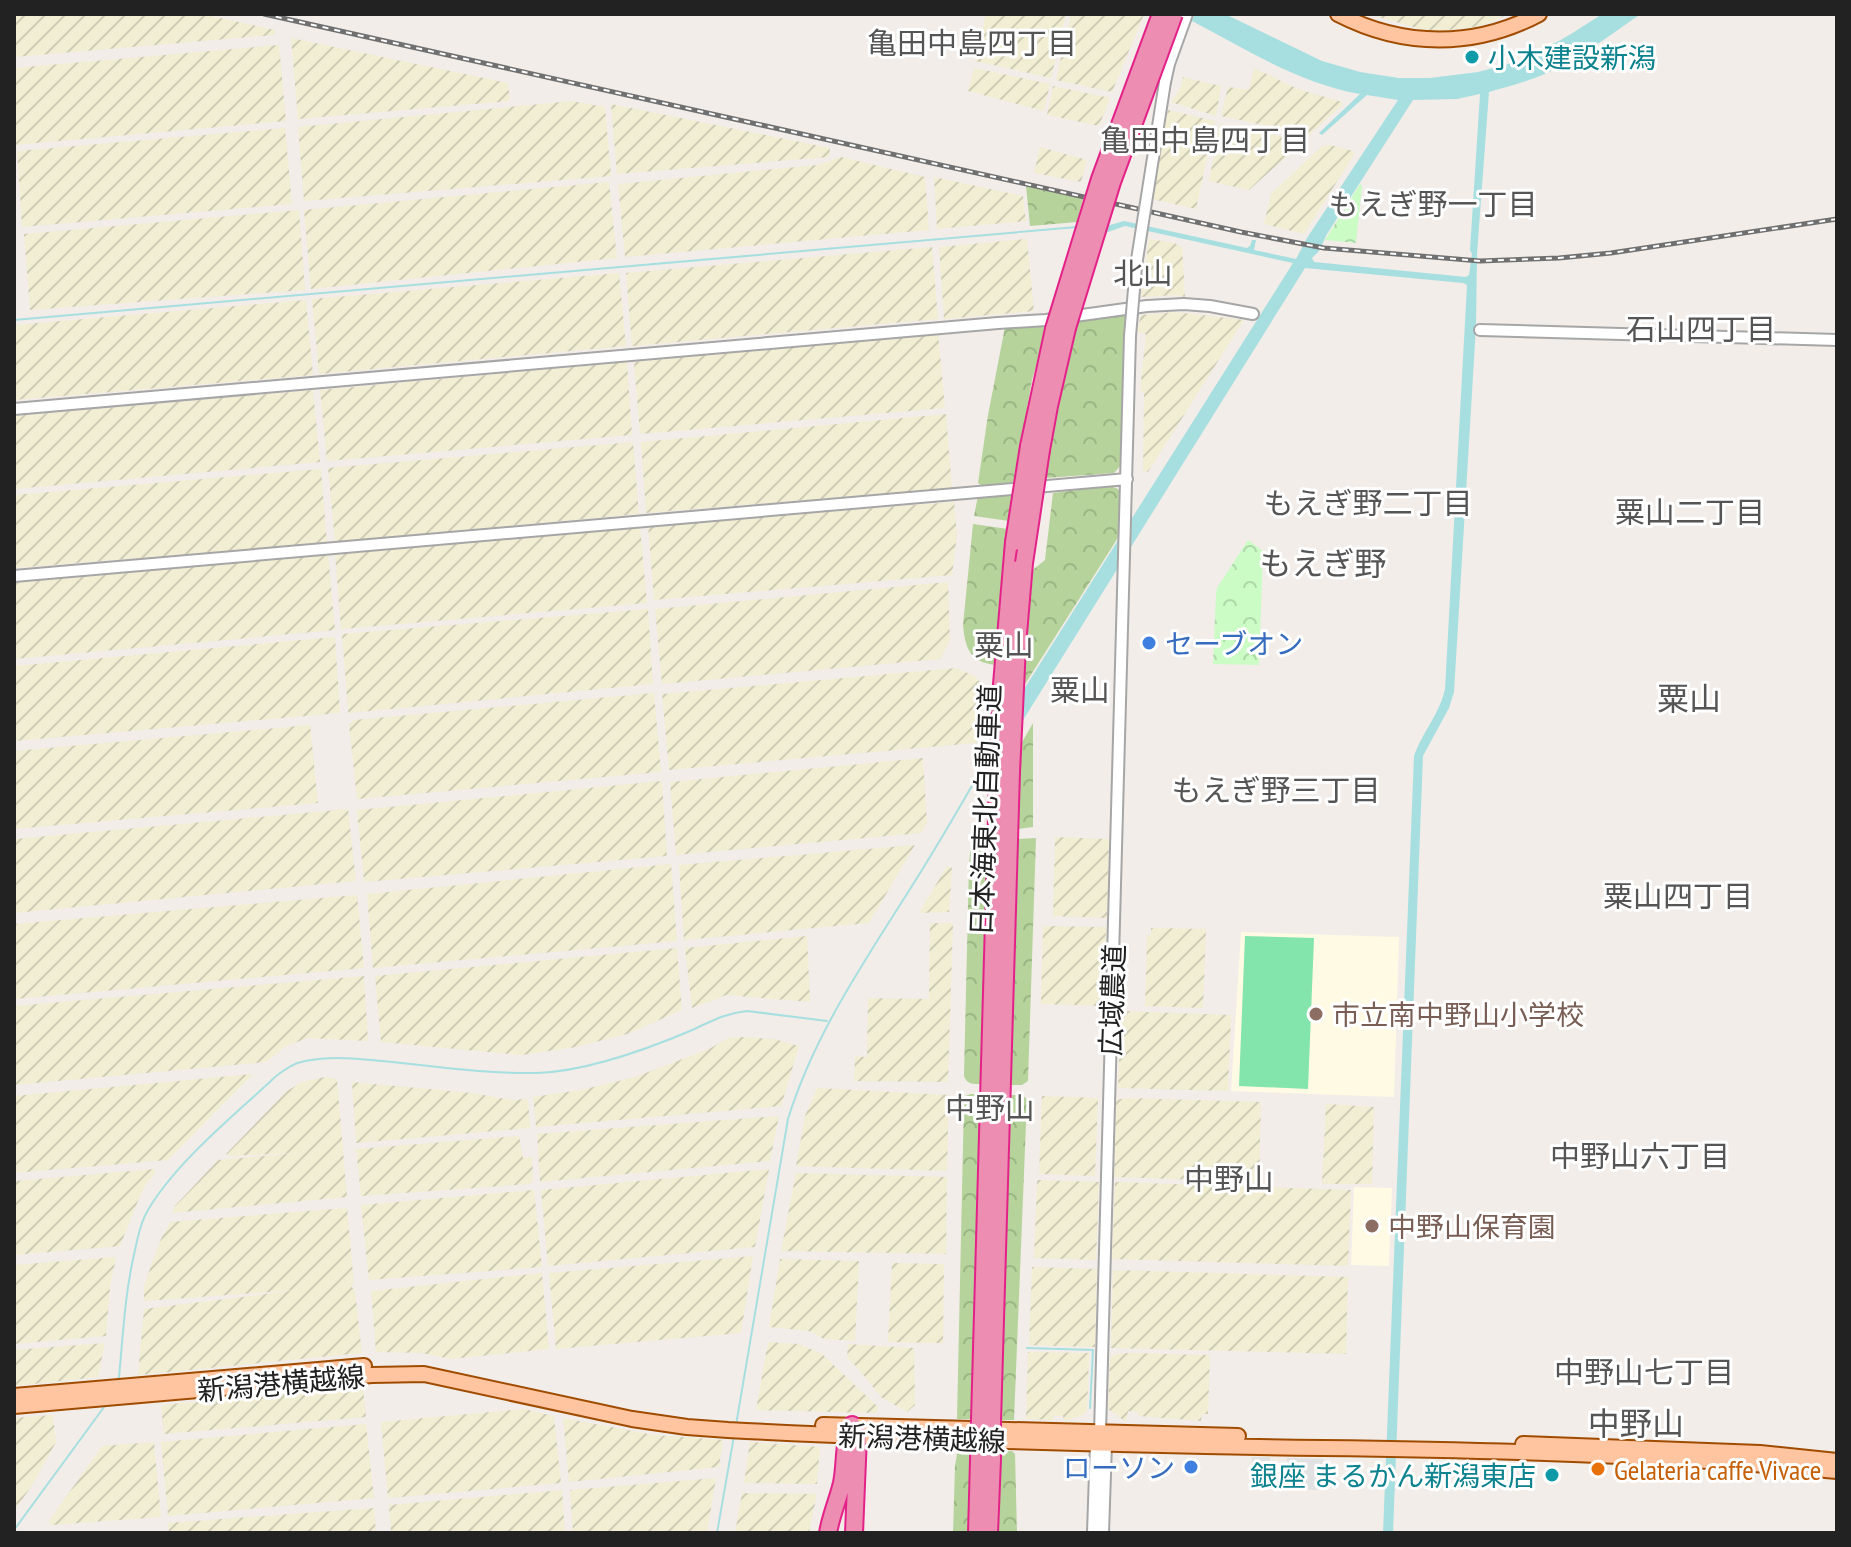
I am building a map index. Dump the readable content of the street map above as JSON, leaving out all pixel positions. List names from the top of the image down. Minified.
{"streets":{"highway":["日本海東北自動車道"],"main road":["新潟港横越線"],"street":["広域農道"]},"crossings":[["広域農道","新潟港横越線"]],"districts":["亀田中島四丁目","亀田中島四丁目","もえぎ野一丁目","北山","石山四丁目","もえぎ野二丁目","粟山二丁目","もえぎ野","粟山","粟山","粟山","もえぎ野三丁目","粟山四丁目","中野山","中野山六丁目","中野山","中野山七丁目","中野山"],"places":["小木建設新潟","セーブオン","市立南中野山小学校","中野山保育園","ローソン","Gelateria caffe Vivace","銀座 まるかん新潟東店"]}
